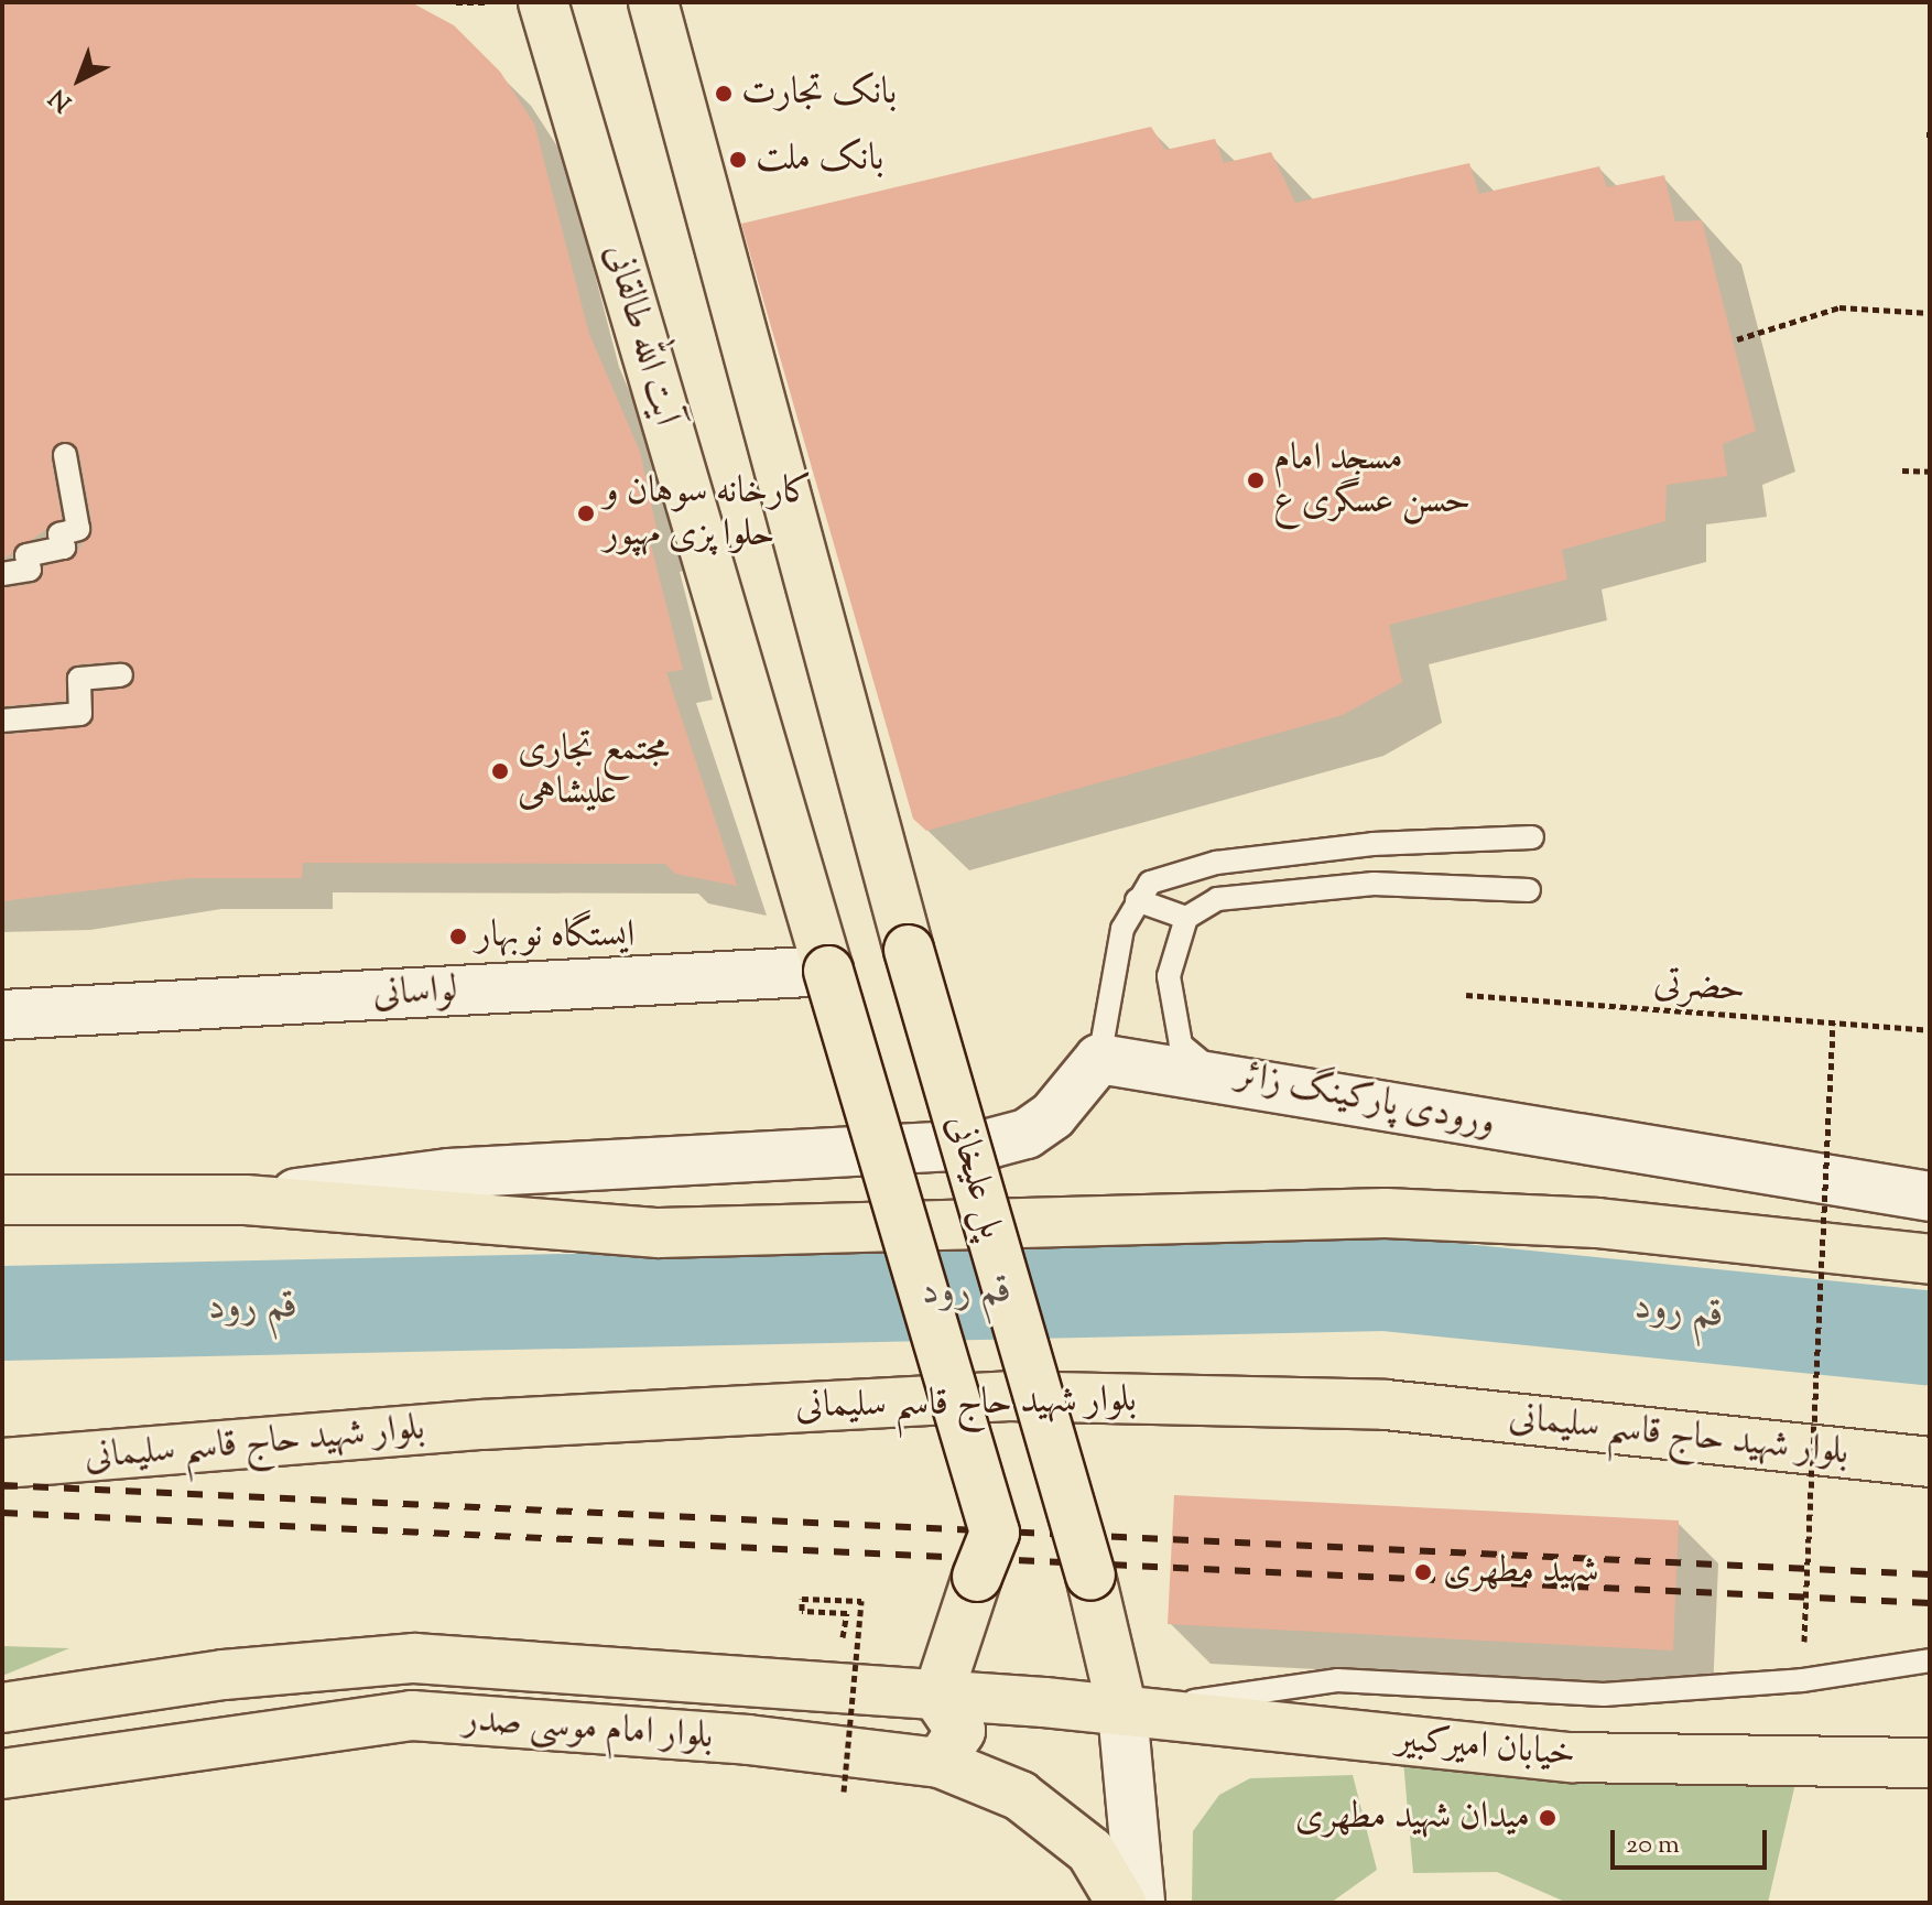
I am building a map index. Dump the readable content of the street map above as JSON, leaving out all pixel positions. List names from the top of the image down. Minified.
{"streets":{"main road":["آیت الله طالقانی","لواسانی","ورودی پارکینگ زائر","پل علیخانی","بلوار شهید حاج قاسم سلیمانی","بلوار امام موسی صدر","خیابان امیرکبیر"],"path":["حضرتی"]},"crossings":[["آیت الله طالقانی","لواسانی"],["پل علیخانی","خیابان امیرکبیر"],["بلوار امام موسی صدر","خیابان امیرکبیر"]],"water":["قم رود"],"places":["بانک تجارت","بانک ملت","مسجد امام حسن عسگری ع","کارخانه سوهان و حلوا پزی مهپور","مجتمع تجاری علیشاهی","ایستگاه نوبهار","شهید مطهری","میدان شهید مطهری"],"scale_bar":"20 m","north":"bottom left"}
